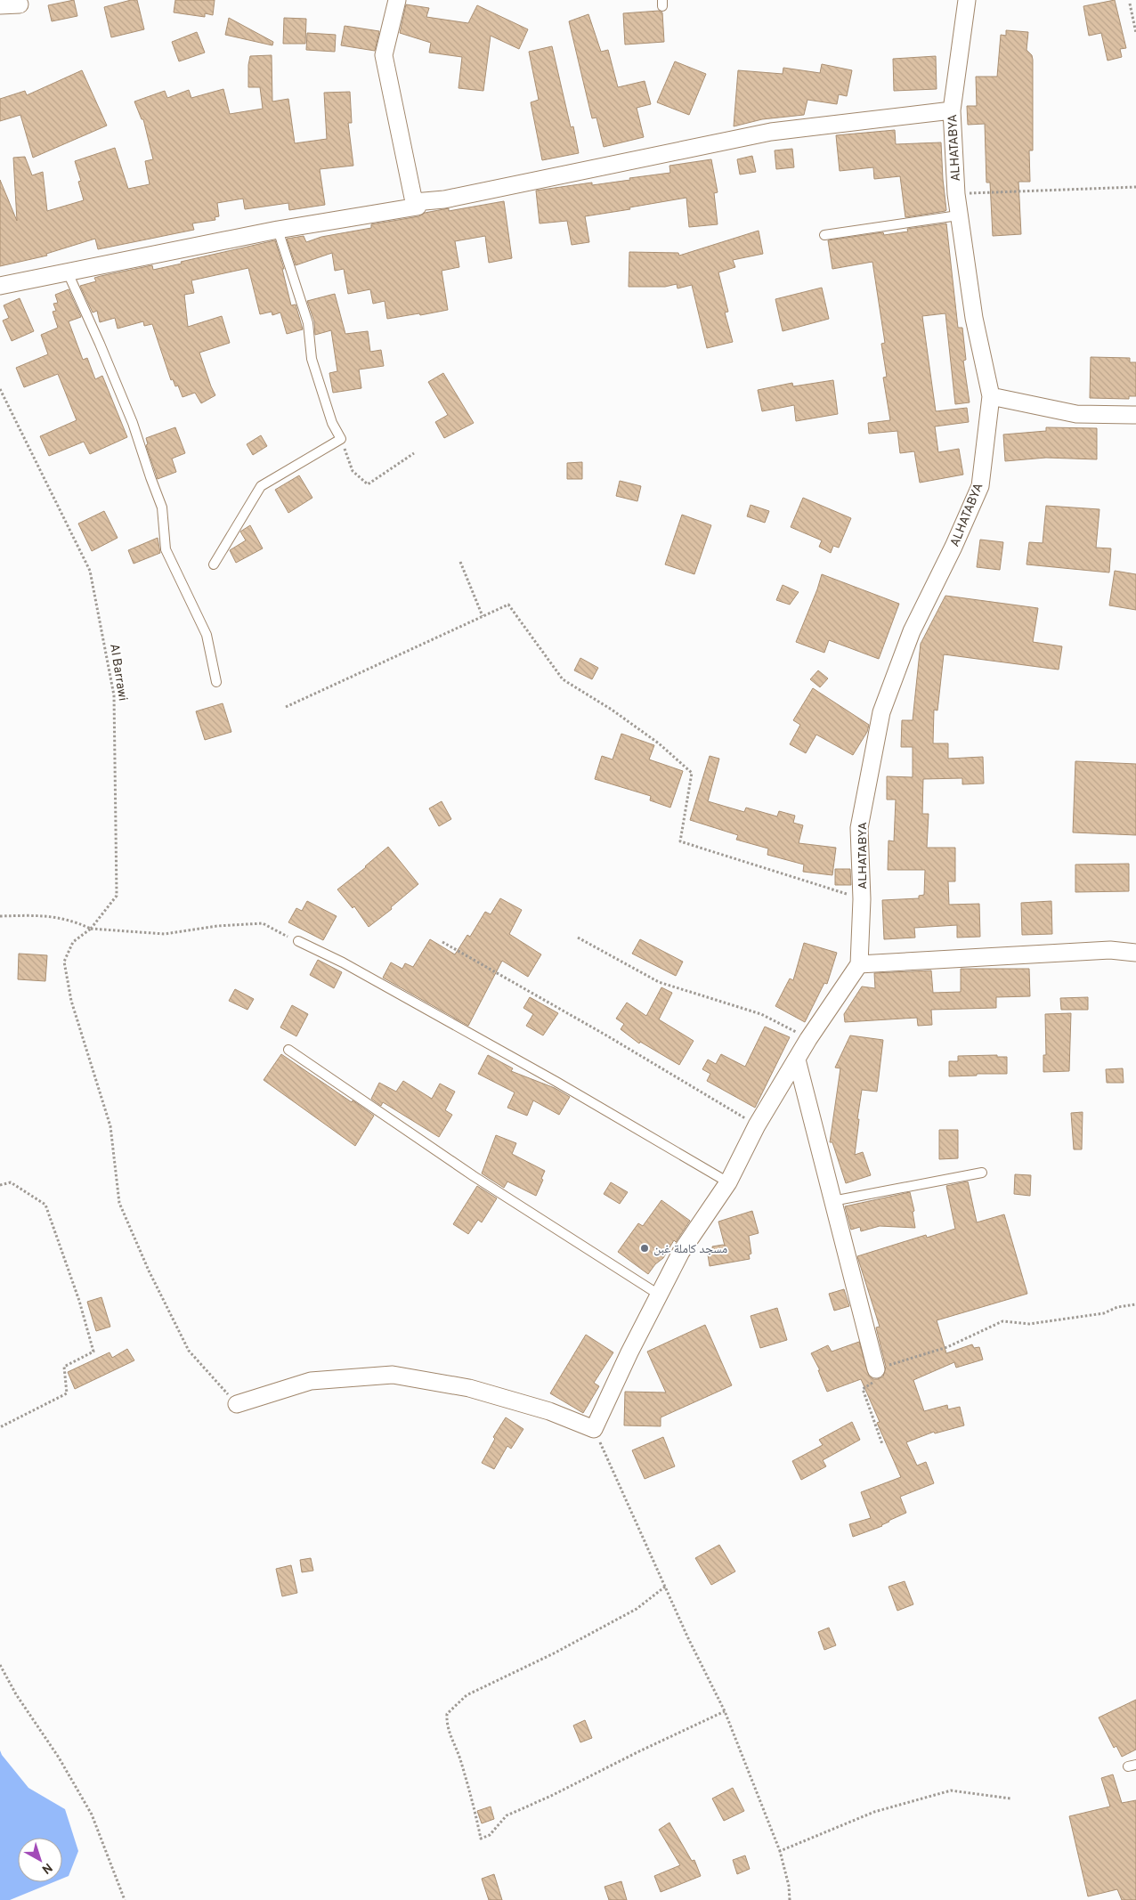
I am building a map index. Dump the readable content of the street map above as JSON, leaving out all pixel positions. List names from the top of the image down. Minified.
{"streets":{"street":["ALHATABYA"],"path":["Al Barrawi"]},"places":["مسجد كاملة غبن"],"north":"bottom right"}
